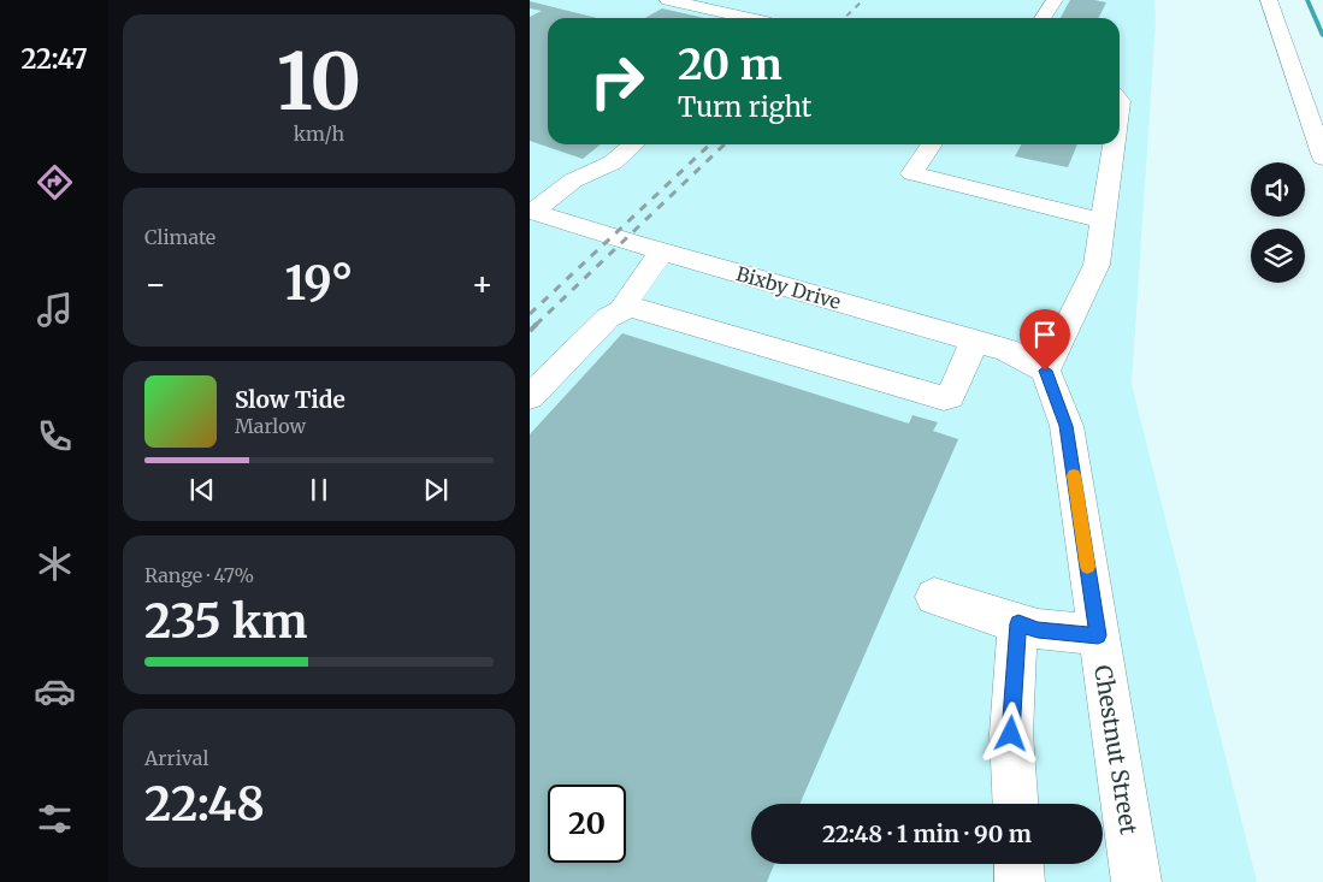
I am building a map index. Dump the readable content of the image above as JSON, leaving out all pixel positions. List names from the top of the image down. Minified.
{"streets":{"street":["Bixby Drive","Chestnut Street"]},"crossings":[["Bixby Drive","Chestnut Street"]],"page":{"tabs":"22:47","tile":[["10","km/h"],"Climate",["Range · 47%","235 km"],["Arrival","22:48"]],"turn":["20 m","Turn right"],"heat":["−","19°","+"],"song":["Slow Tide","Marlow"],"limit":"20","trip":"22:48 · 1 min · 90 m"}}
